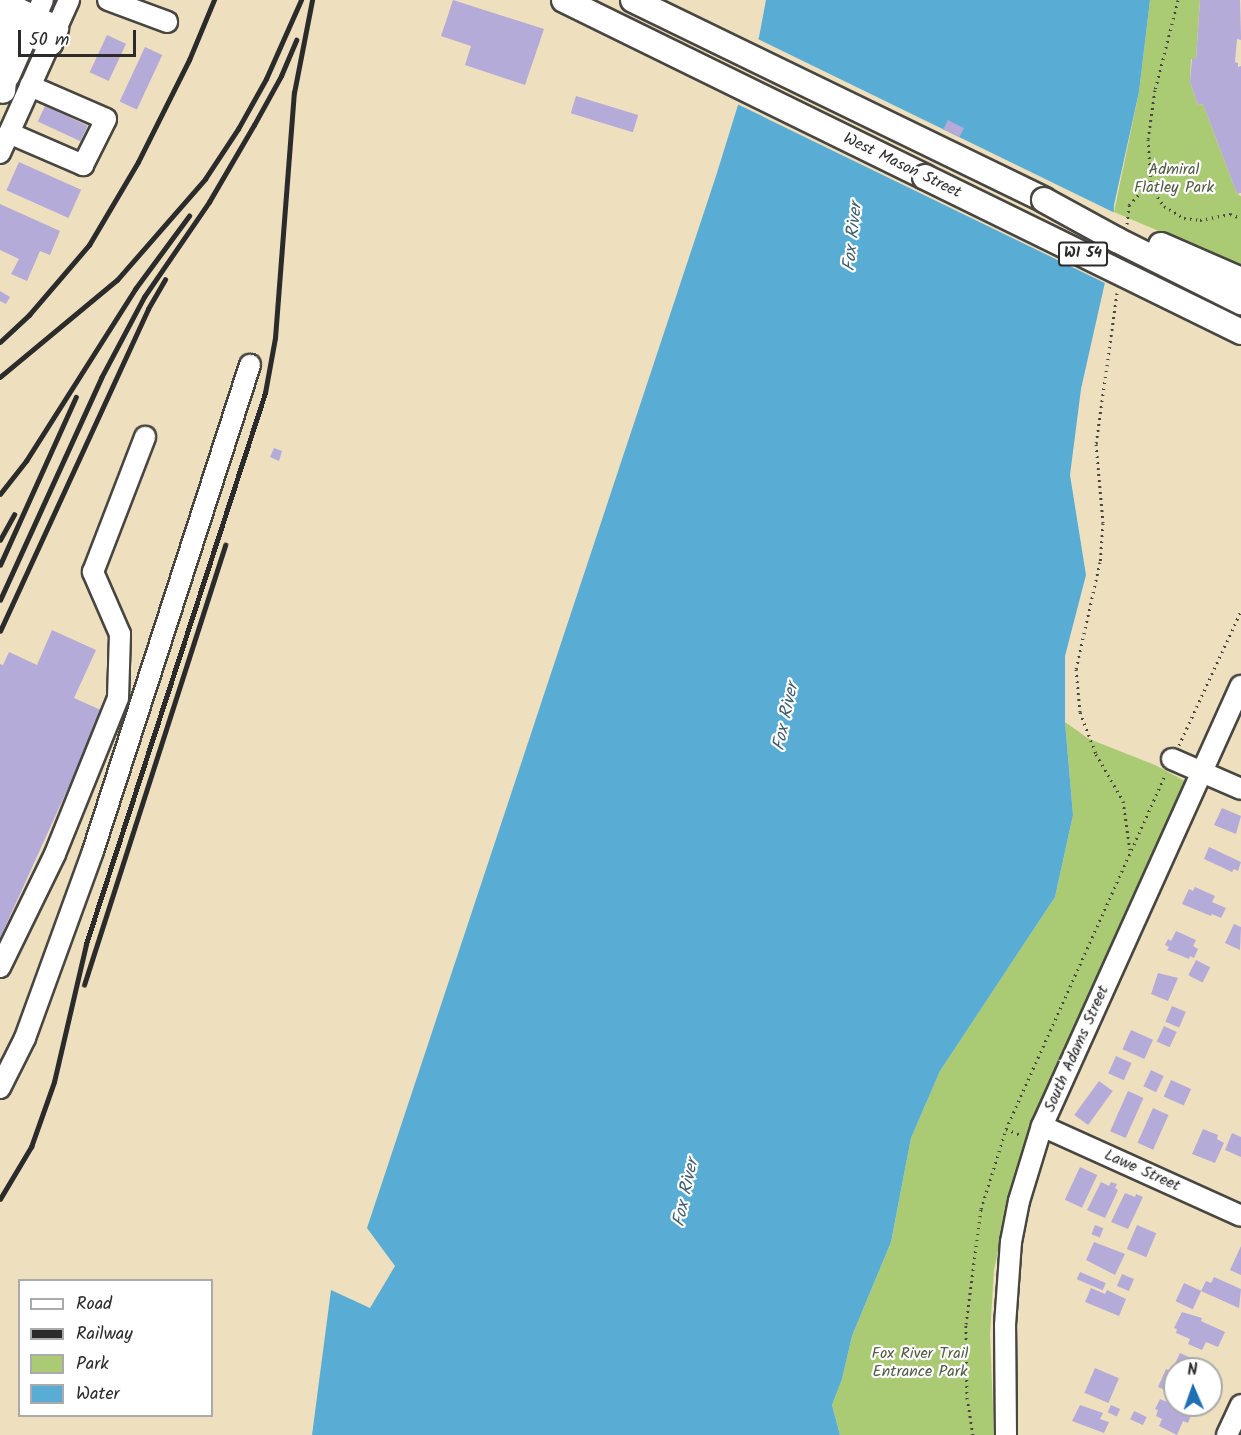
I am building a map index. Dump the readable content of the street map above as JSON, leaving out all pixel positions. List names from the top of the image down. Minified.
{"streets":{"main road":["West Mason Street","WI 54"],"street":["South Adams Street","Lawe Street"]},"crossings":[["South Adams Street","Lawe Street"]],"water":["Fox River"],"parks":["Admiral Flatley Park","Fox River Trail Entrance Park"],"legend":["Road","Railway","Park","Water"],"scale_bar":"50 m","north":"top"}
